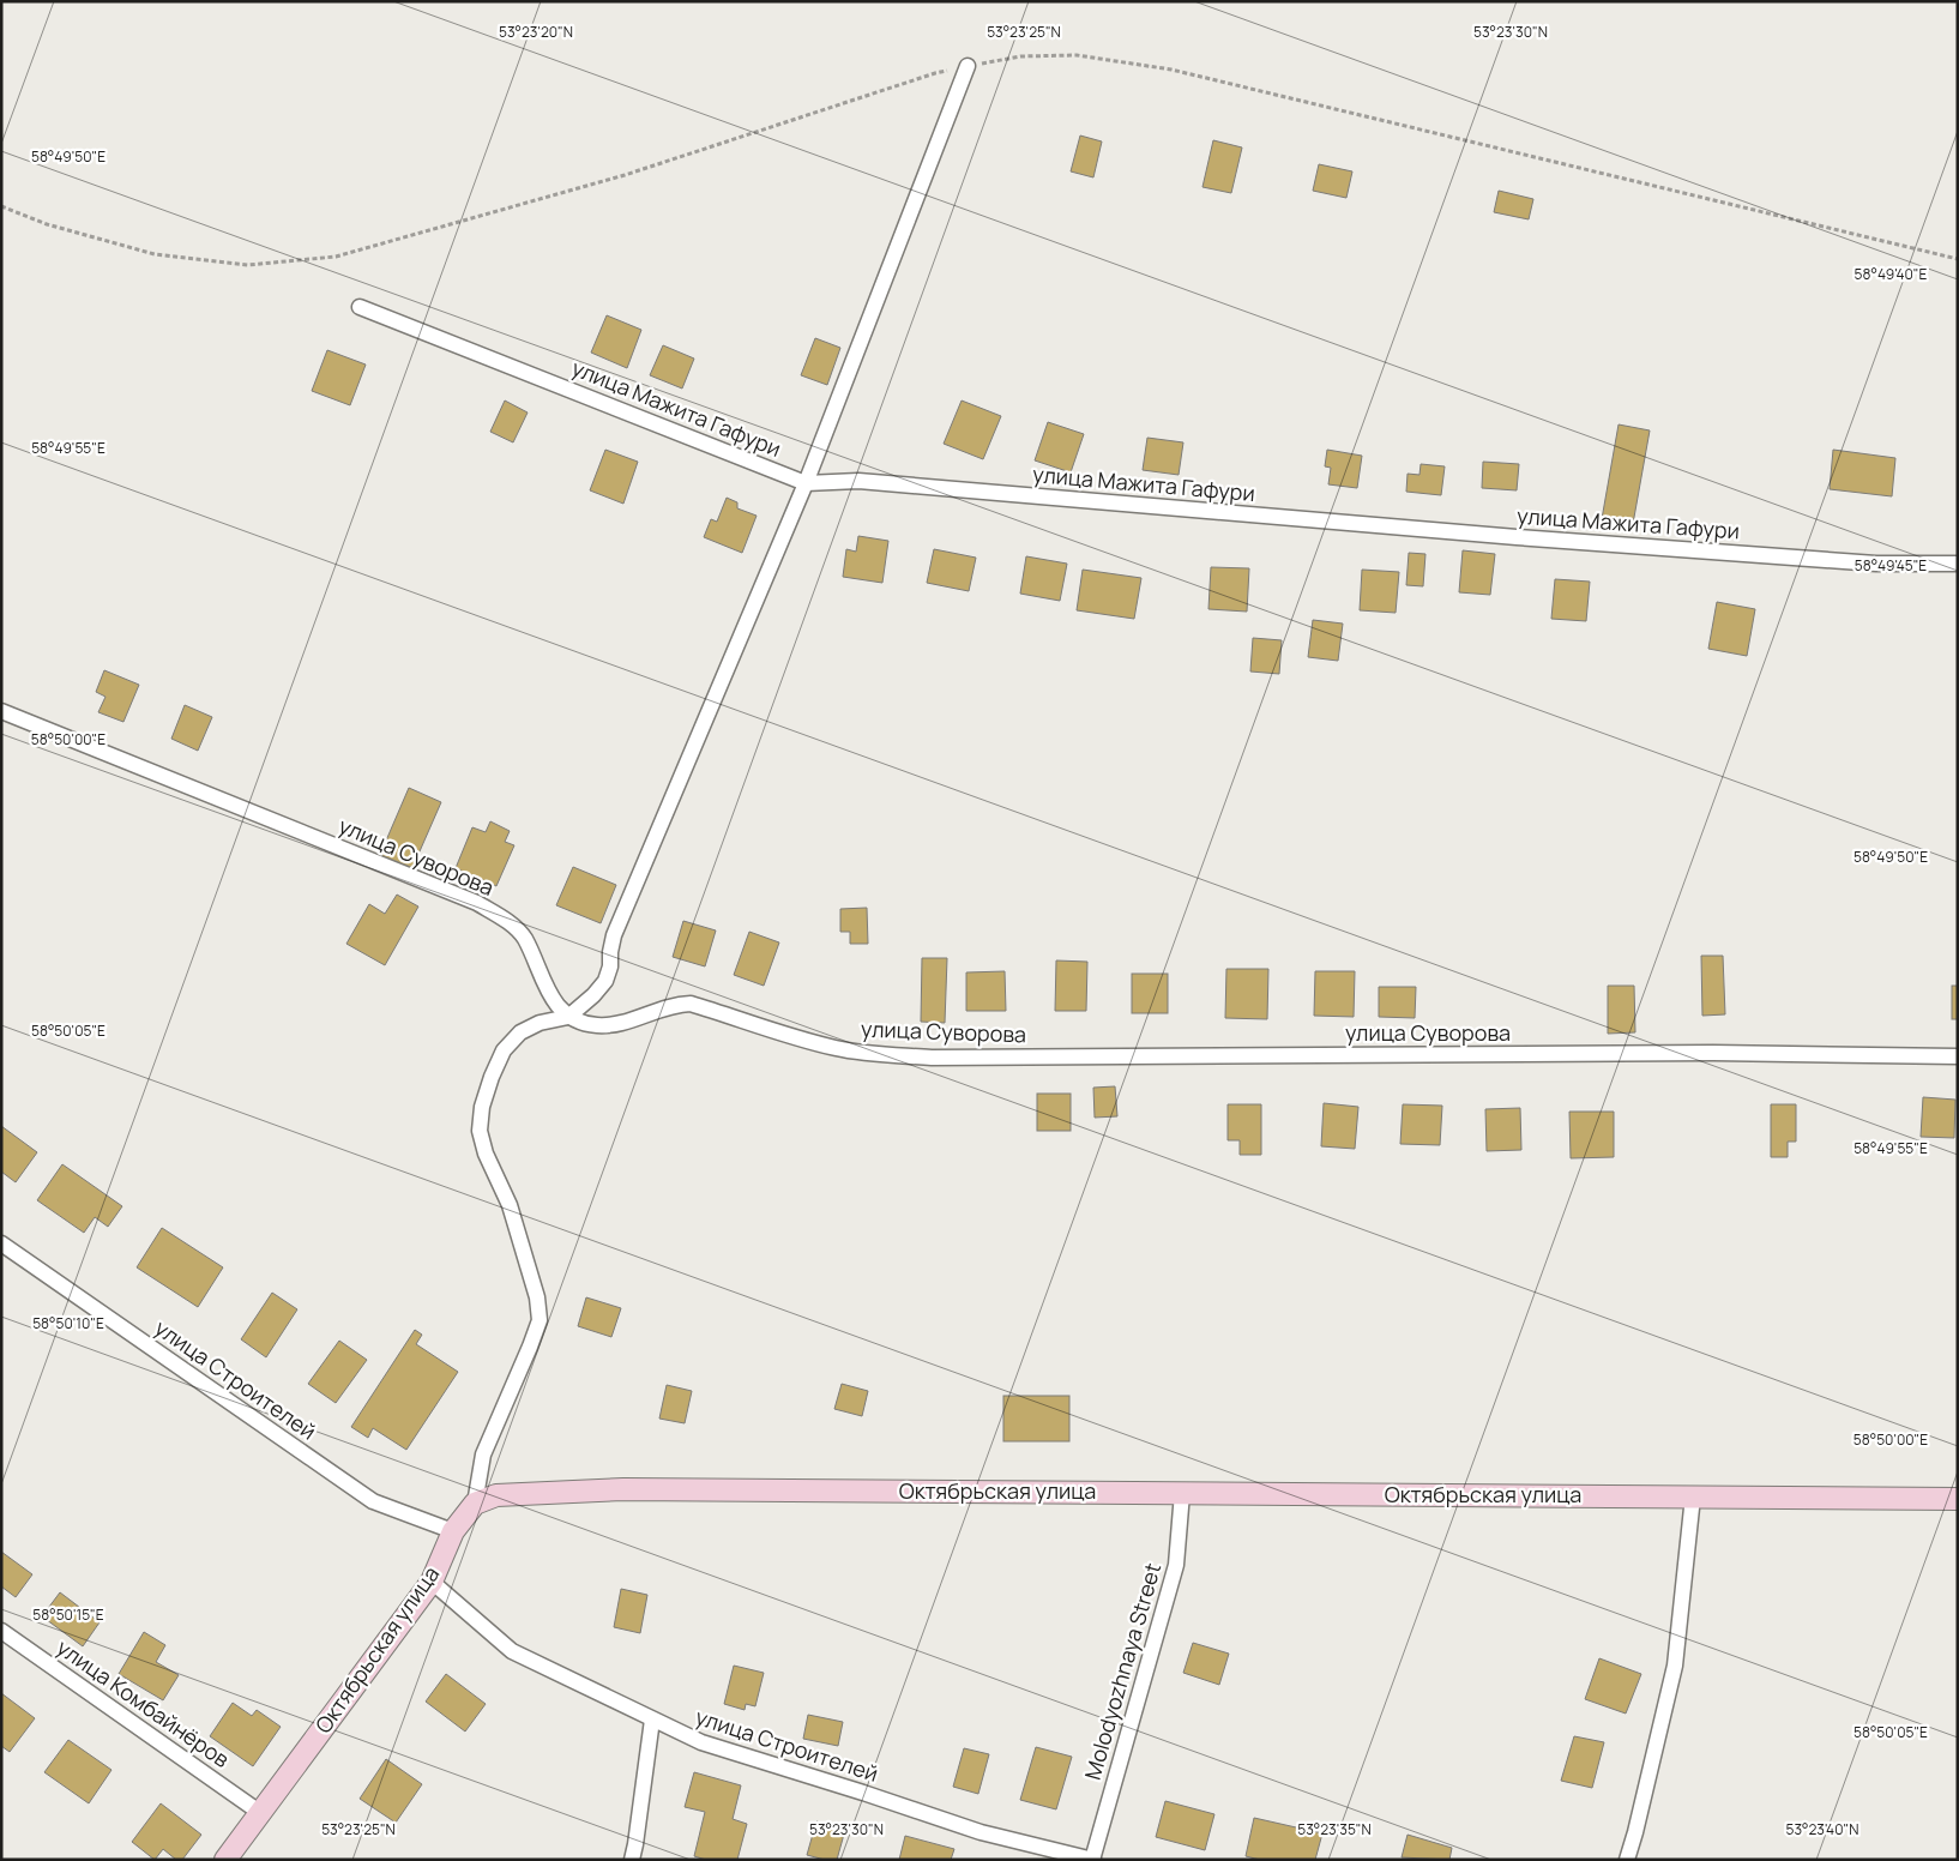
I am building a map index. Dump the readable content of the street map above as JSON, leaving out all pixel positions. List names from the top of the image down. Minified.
{"streets":{"street":["улица Мажита Гафури","улица Суворова","улица Строителей","Октябрьская улица","Molodyozhnaya Street","улица Комбайнёров"]},"crossings":[["улица Строителей","Октябрьская улица"],["улица Строителей","Molodyozhnaya Street"],["Октябрьская улица","Molodyozhnaya Street"],["Октябрьская улица","улица Комбайнёров"]],"coordinates":["53°23'20\"N","53°23'25\"N","53°23'30\"N","58°49'50\"E","58°49'40\"E","58°49'55\"E","58°49'45\"E","58°50'00\"E","58°50'05\"E","58°50'10\"E","58°50'15\"E","53°23'35\"N","53°23'40\"N"]}
